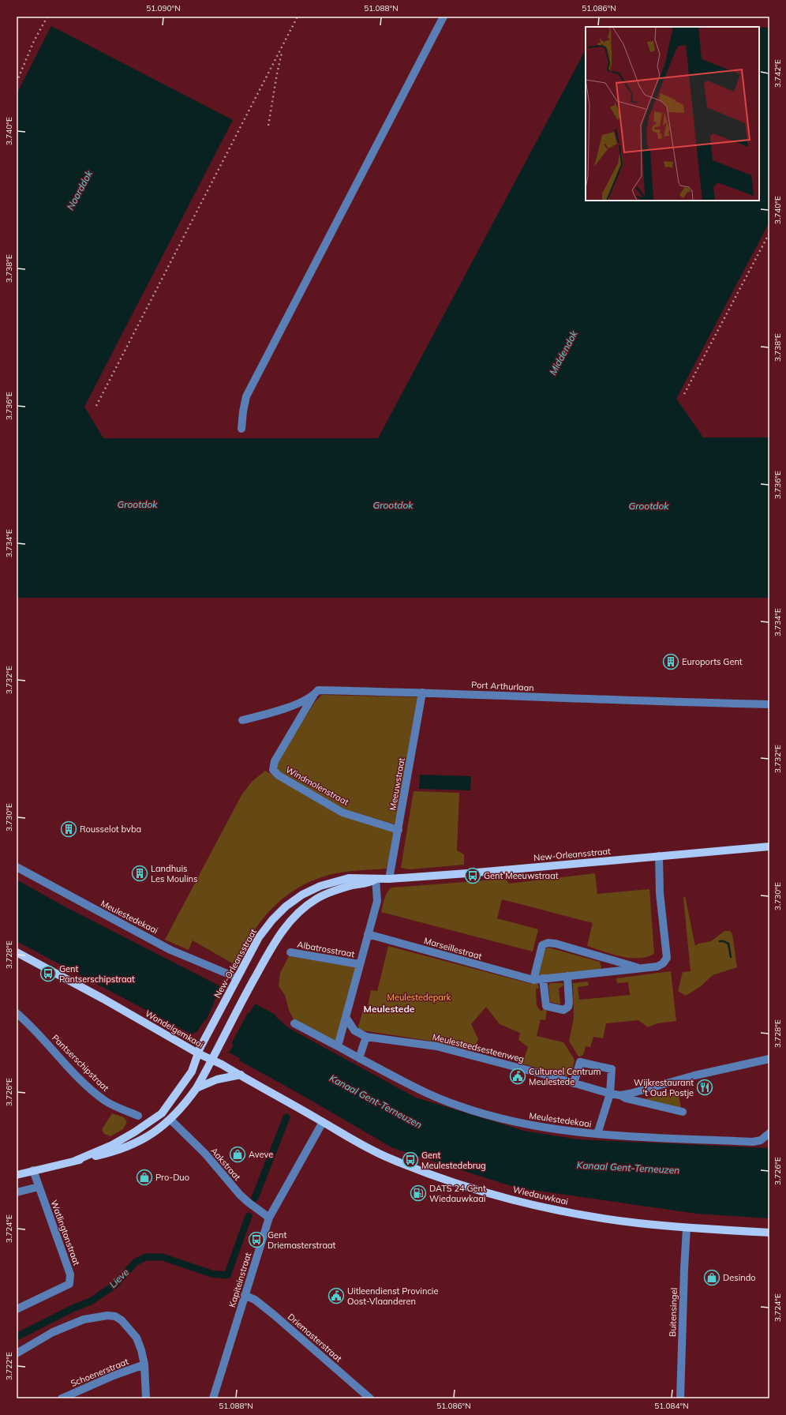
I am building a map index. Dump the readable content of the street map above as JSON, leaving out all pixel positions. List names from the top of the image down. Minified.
{"streets":{"main road":["New-Orleansstraat","Wondelgemkaai","Wiedauwkaai"],"street":["Port Arthurlaan","Meeuwstraat","Windmolenstraat","Meulestedekaai","Marseillestraat","Albatrosstraat","Meulesteedsesteenweg","Pantserschipstraat","Aakstraat","Watlingtonstraat","Kapiteinstraat","Buitensingel","Driemasterstraat","Schoenerstraat"]},"crossings":[["Port Arthurlaan","Meeuwstraat"],["Port Arthurlaan","Windmolenstraat"],["Meeuwstraat","Windmolenstraat"],["Meeuwstraat","New-Orleansstraat"],["New-Orleansstraat","Meulestedekaai"],["New-Orleansstraat","Marseillestraat"],["New-Orleansstraat","Wondelgemkaai"],["New-Orleansstraat","Aakstraat"],["Wondelgemkaai","Wiedauwkaai"],["Wondelgemkaai","Kapiteinstraat"],["Aakstraat","Kapiteinstraat"],["Wiedauwkaai","Kapiteinstraat"],["Wiedauwkaai","Buitensingel"],["Kapiteinstraat","Driemasterstraat"]],"districts":["Meulestede"],"water":["Noorddok","Middendok","Grootdok","Kanaal Gent-Terneuzen","Lieve"],"parks":["Meulestedepark"],"places":{"building":["Euroports Gent","Rousselot bvba","Landhuis Les Moulins"],"bus stop":["Gent Meeuwstraat","Gent Pantserschipstraat","Gent Meulestedebrug","Gent Driemasterstraat"],"public building":["Cultureel Centrum Meulestede","Uitleendienst Provincie Oost-Vlaanderen"],"restaurant":["Wijkrestaurant 't Oud Postje"],"shop":["Aveve","Pro-Duo","Desindo"],"fuel station":["DATS 24 Gent Wiedauwkaai"]},"coordinates":["51.090°N","51.088°N","51.086°N","3.742°E","3.740°E","3.738°E","3.736°E","3.734°E","3.732°E","3.730°E","3.728°E","3.726°E","3.724°E","3.722°E","51.084°N"]}
